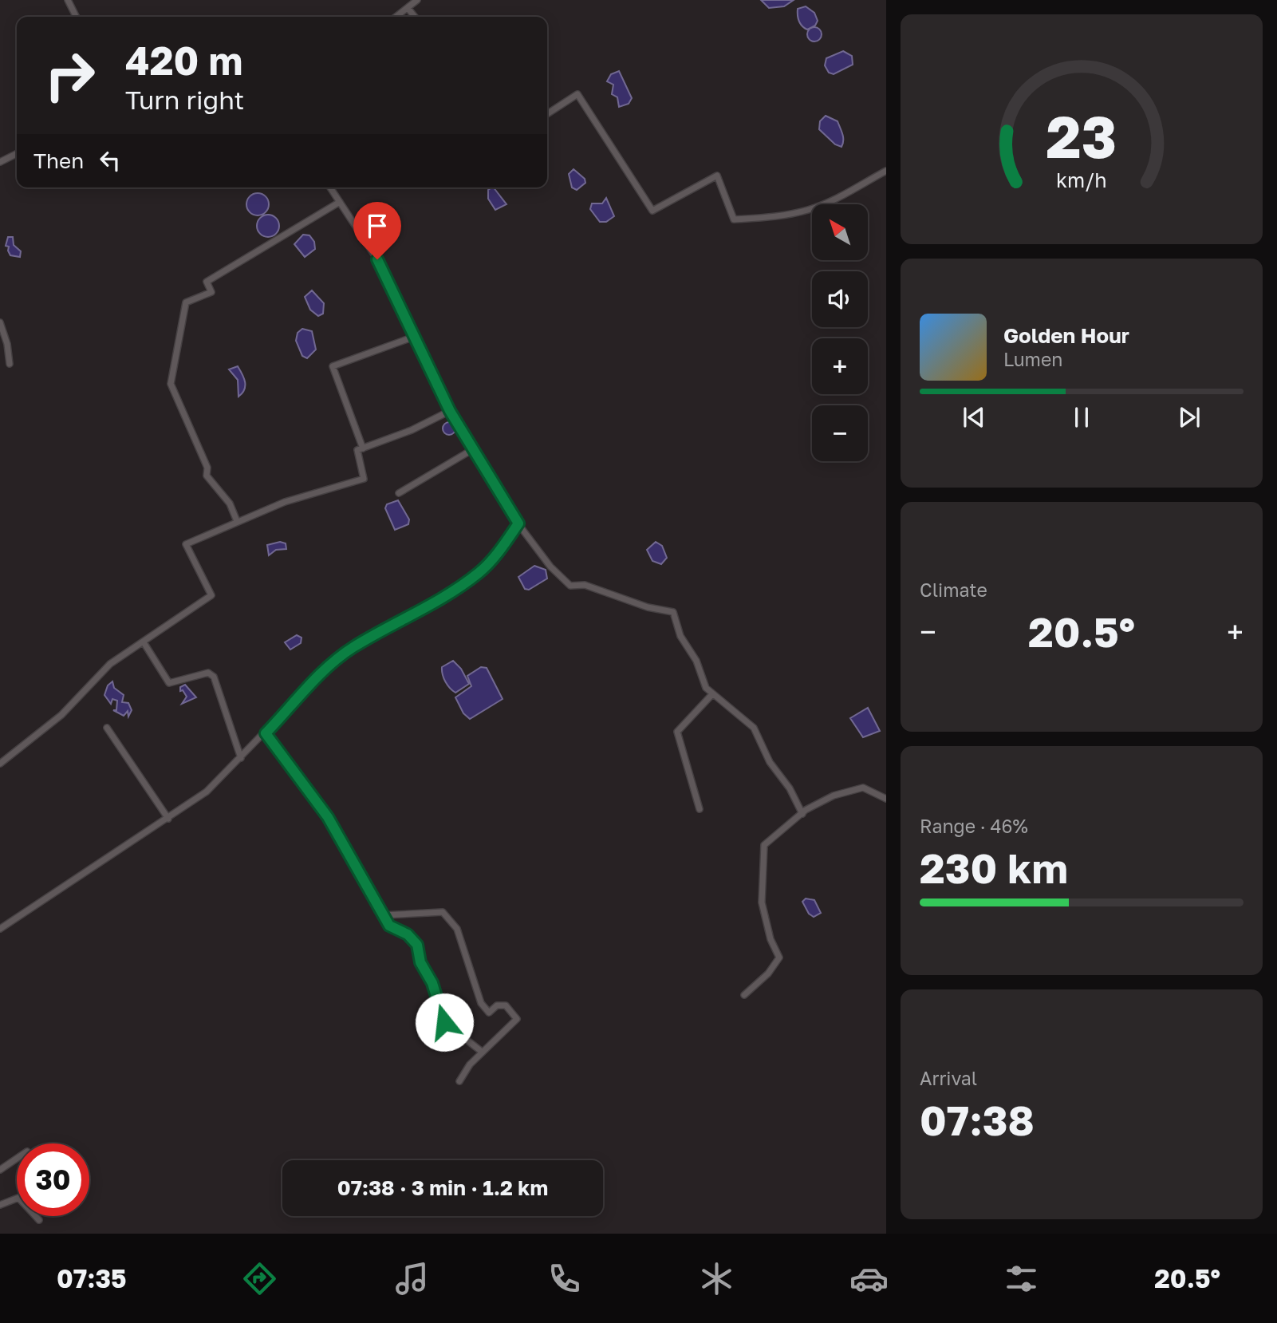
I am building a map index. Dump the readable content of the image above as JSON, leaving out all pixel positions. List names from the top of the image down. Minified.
{"north":"top left","page":{"turn":["420 m","Turn right"],"then":"Then","map_buttons":["+","−"],"song":["Golden Hour","Lumen"],"tile":["Climate",["Range · 46%","230 km"],["Arrival","07:38"]],"heat":["−","20.5°","+"],"limit":"30","trip":"07:38 · 3 min · 1.2 km","tabs":["07:35","20.5°"],"gauge":["23","km/h"]}}
